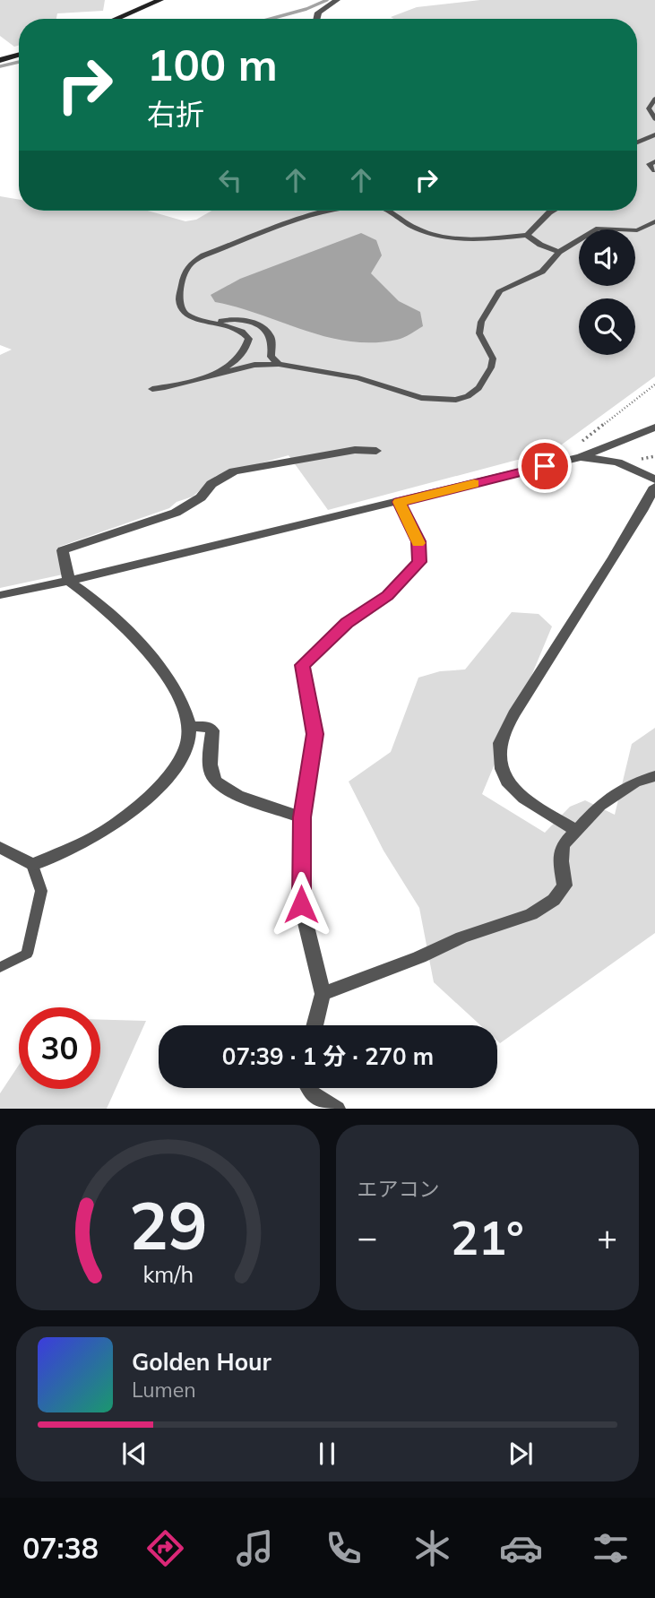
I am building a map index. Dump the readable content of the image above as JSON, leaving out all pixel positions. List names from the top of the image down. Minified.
{"page":{"turn":["100 m","右折"],"limit":"30","trip":"07:39 · 1 分 · 270 m","tile":"エアコン","heat":["−","21°","+"],"song":["Golden Hour","Lumen"],"tabs":"07:38","gauge":["29","km/h"]}}
